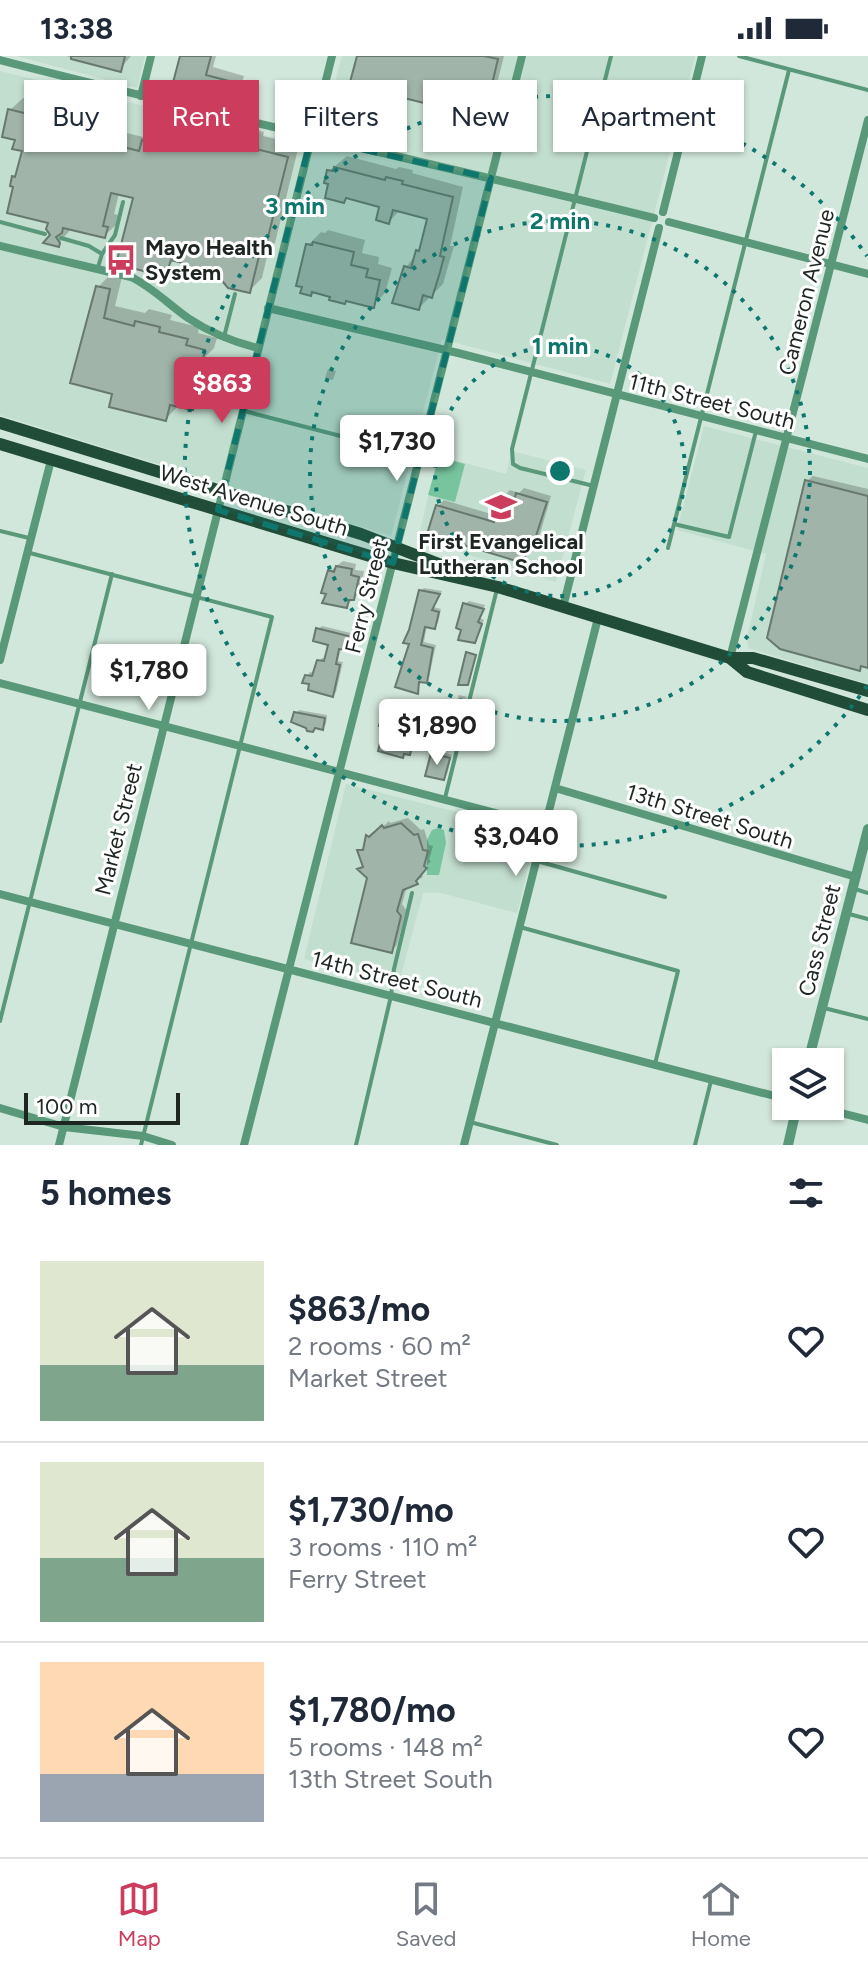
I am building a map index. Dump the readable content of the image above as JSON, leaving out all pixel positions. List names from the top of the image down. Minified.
{"streets":{"main road":["West Avenue South"],"street":["Cameron Avenue","11th Street South","Ferry Street","13th Street South","Market Street","Cass Street","14th Street South"]},"crossings":[["Cameron Avenue","11th Street South"],["Cameron Avenue","West Avenue South"],["11th Street South","Ferry Street"],["11th Street South","Market Street"],["West Avenue South","Ferry Street"],["West Avenue South","Market Street"],["Ferry Street","14th Street South"],["13th Street South","Cass Street"],["Market Street","14th Street South"]],"places":{"bus stop":["Mayo Health System"],"school or university":["First Evangelical Lutheran School"]},"scale_bar":"100 m","page":{"status":"13:38","chip":["Buy","Rent","Filters","New","Apartment"],"price":["$863","$1,730","$1,780","$1,890","$3,040"],"scale":"100 m","heading":"5 homes","list":[{"name":"$863/mo","note":"2 rooms · 60 m² · Market Street"},{"name":"$1,730/mo","note":"3 rooms · 110 m² · Ferry Street"},{"name":"$1,780/mo","note":"5 rooms · 148 m² · 13th Street South"}],"tabs":["Map","Saved","Home"]},"rings":["3 min","2 min","1 min"]}
